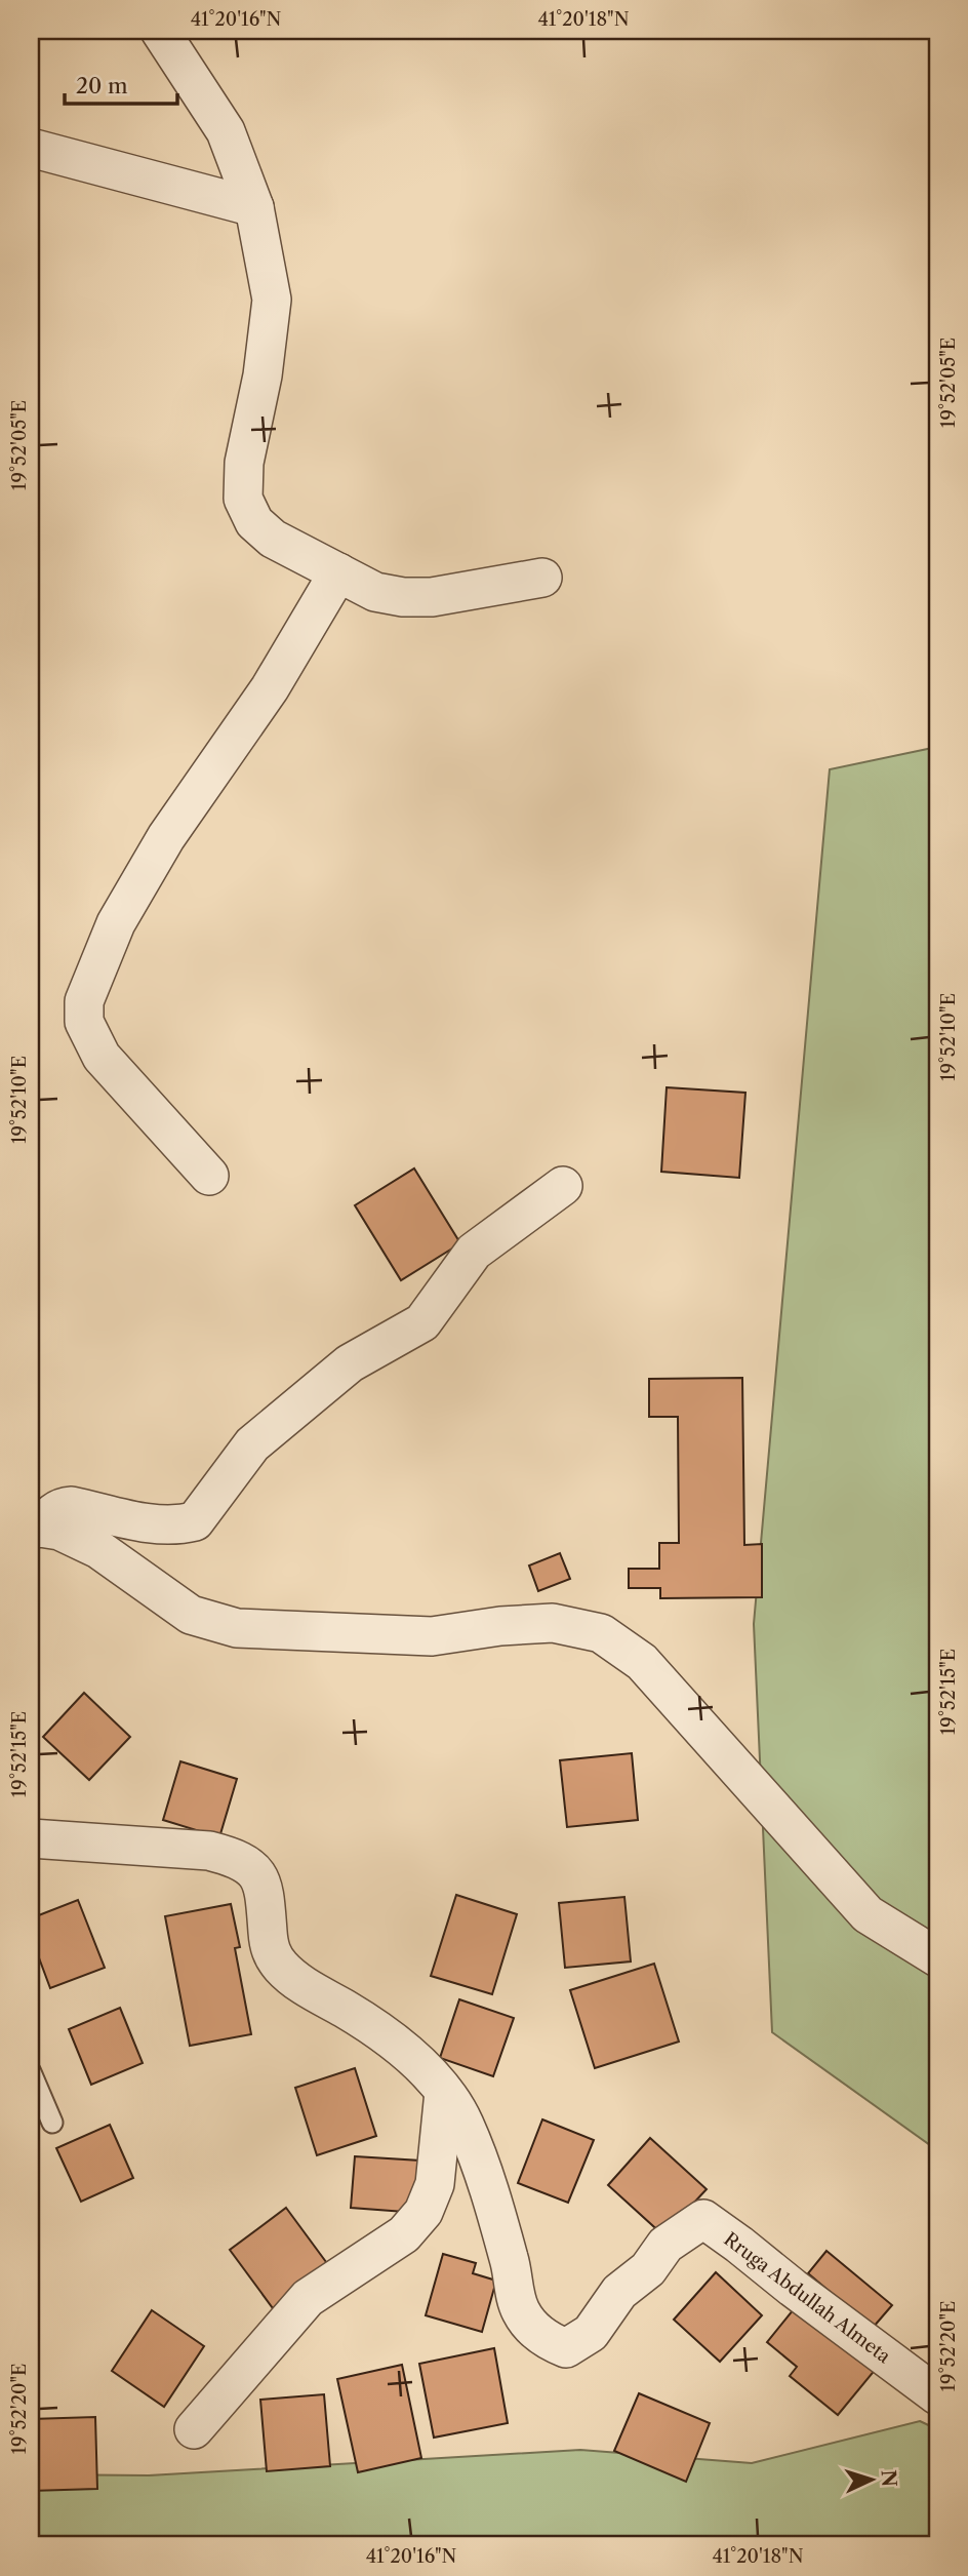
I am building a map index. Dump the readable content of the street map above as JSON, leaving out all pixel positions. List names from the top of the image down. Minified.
{"streets":{"street":["Rruga Abdullah Almeta"]},"scale_bar":"20 m","north":"right","coordinates":["41°20'16\"N","41°20'18\"N","19°52'05\"E","19°52'10\"E","19°52'15\"E","19°52'20\"E"]}
